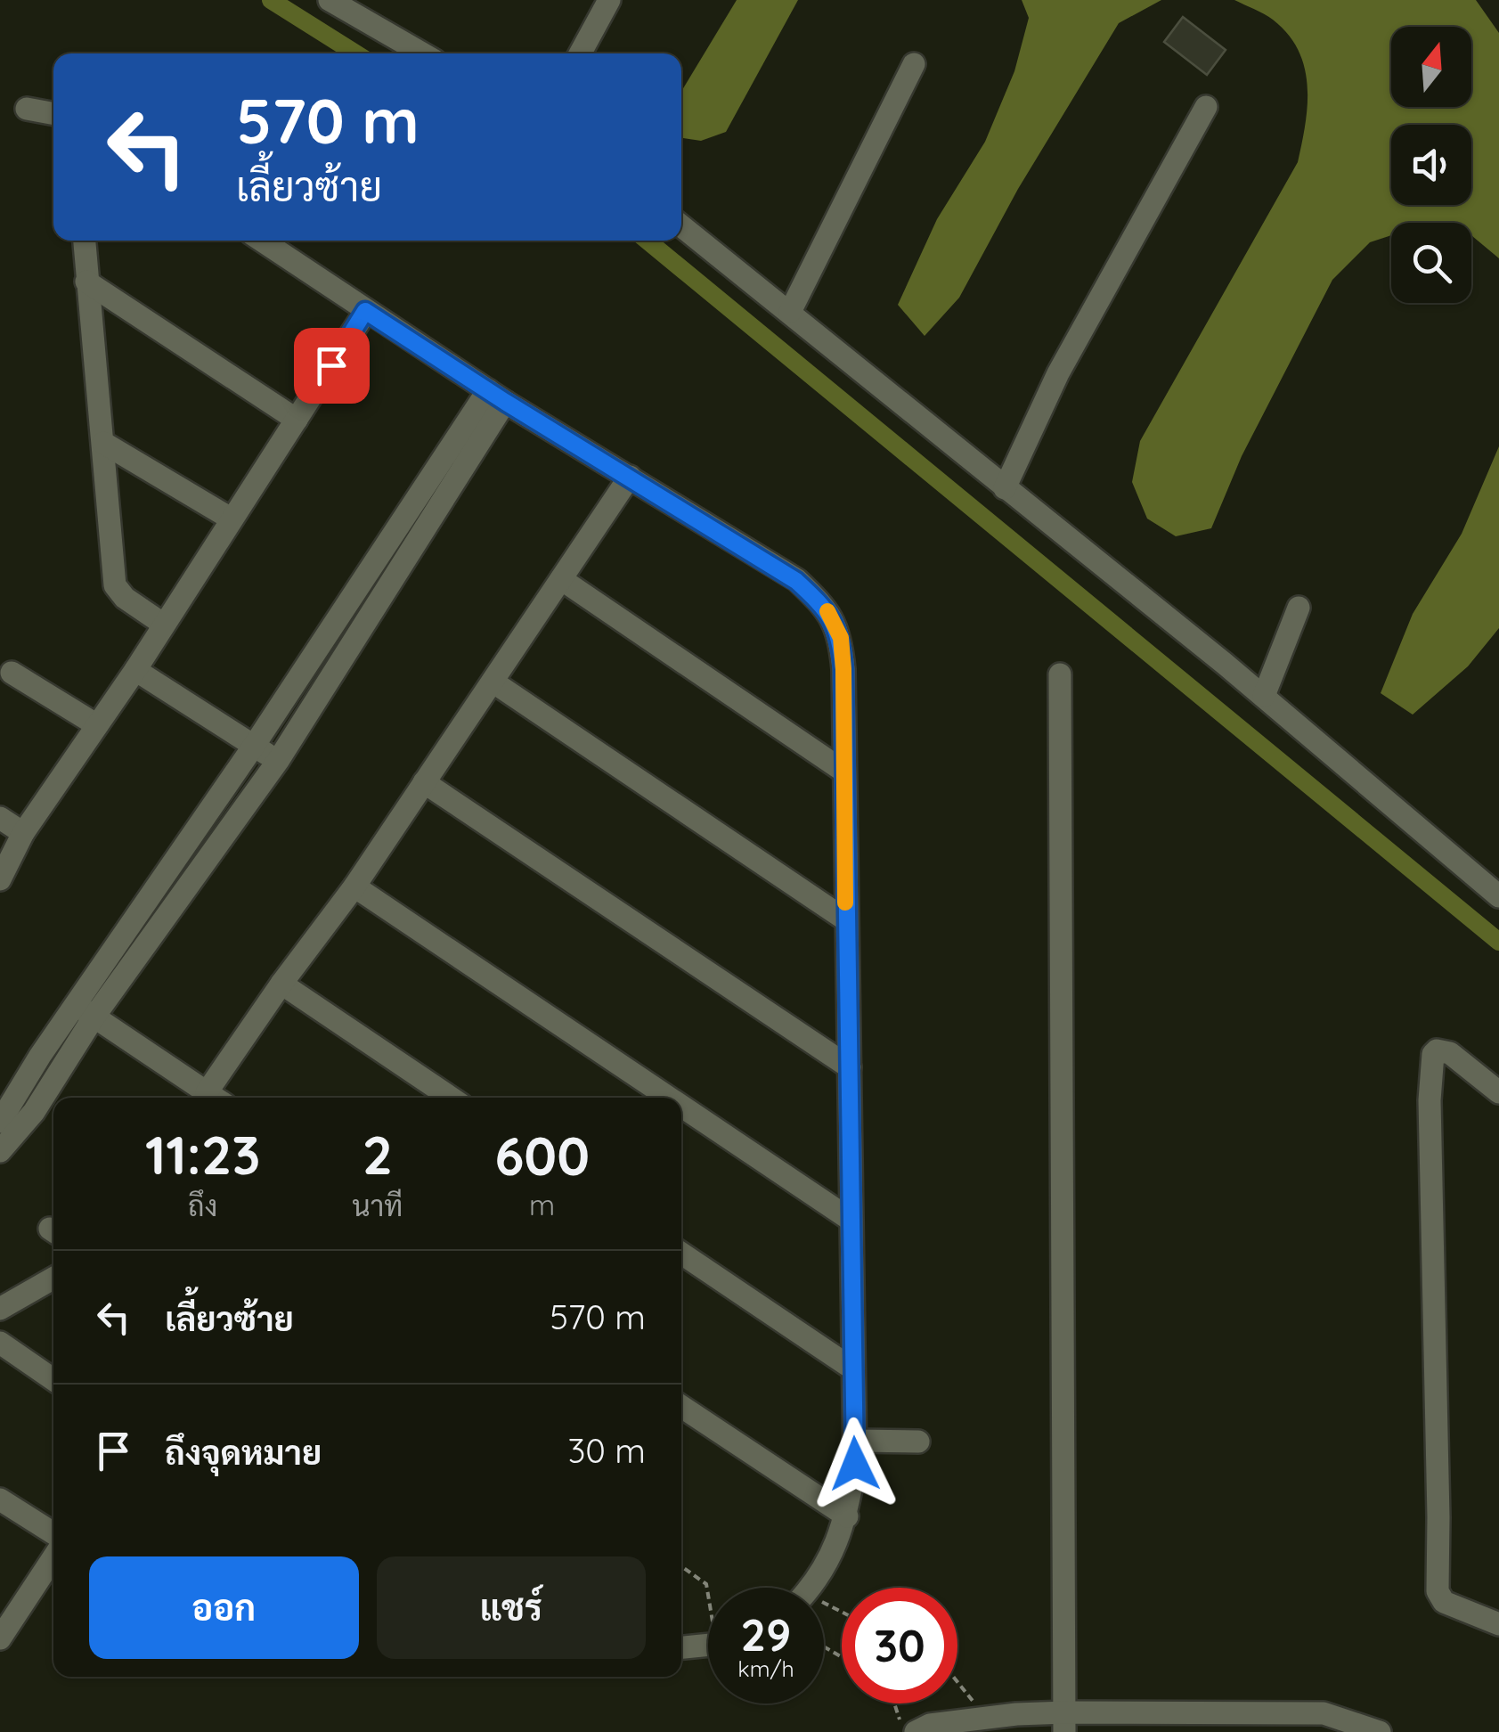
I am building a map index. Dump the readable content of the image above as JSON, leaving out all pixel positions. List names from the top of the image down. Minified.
{"north":"top","page":{"turn":["570 m","เลี้ยวซ้าย"],"eta":["11:23","ถึง","2","นาที","600","m"],"list":[{"name":"เลี้ยวซ้าย","value":"570 m"},{"name":"ถึงจุดหมาย","value":"30 m"}],"buttons":["ออก","แชร์"],"speed":"29 km/h","limit":"30"}}
